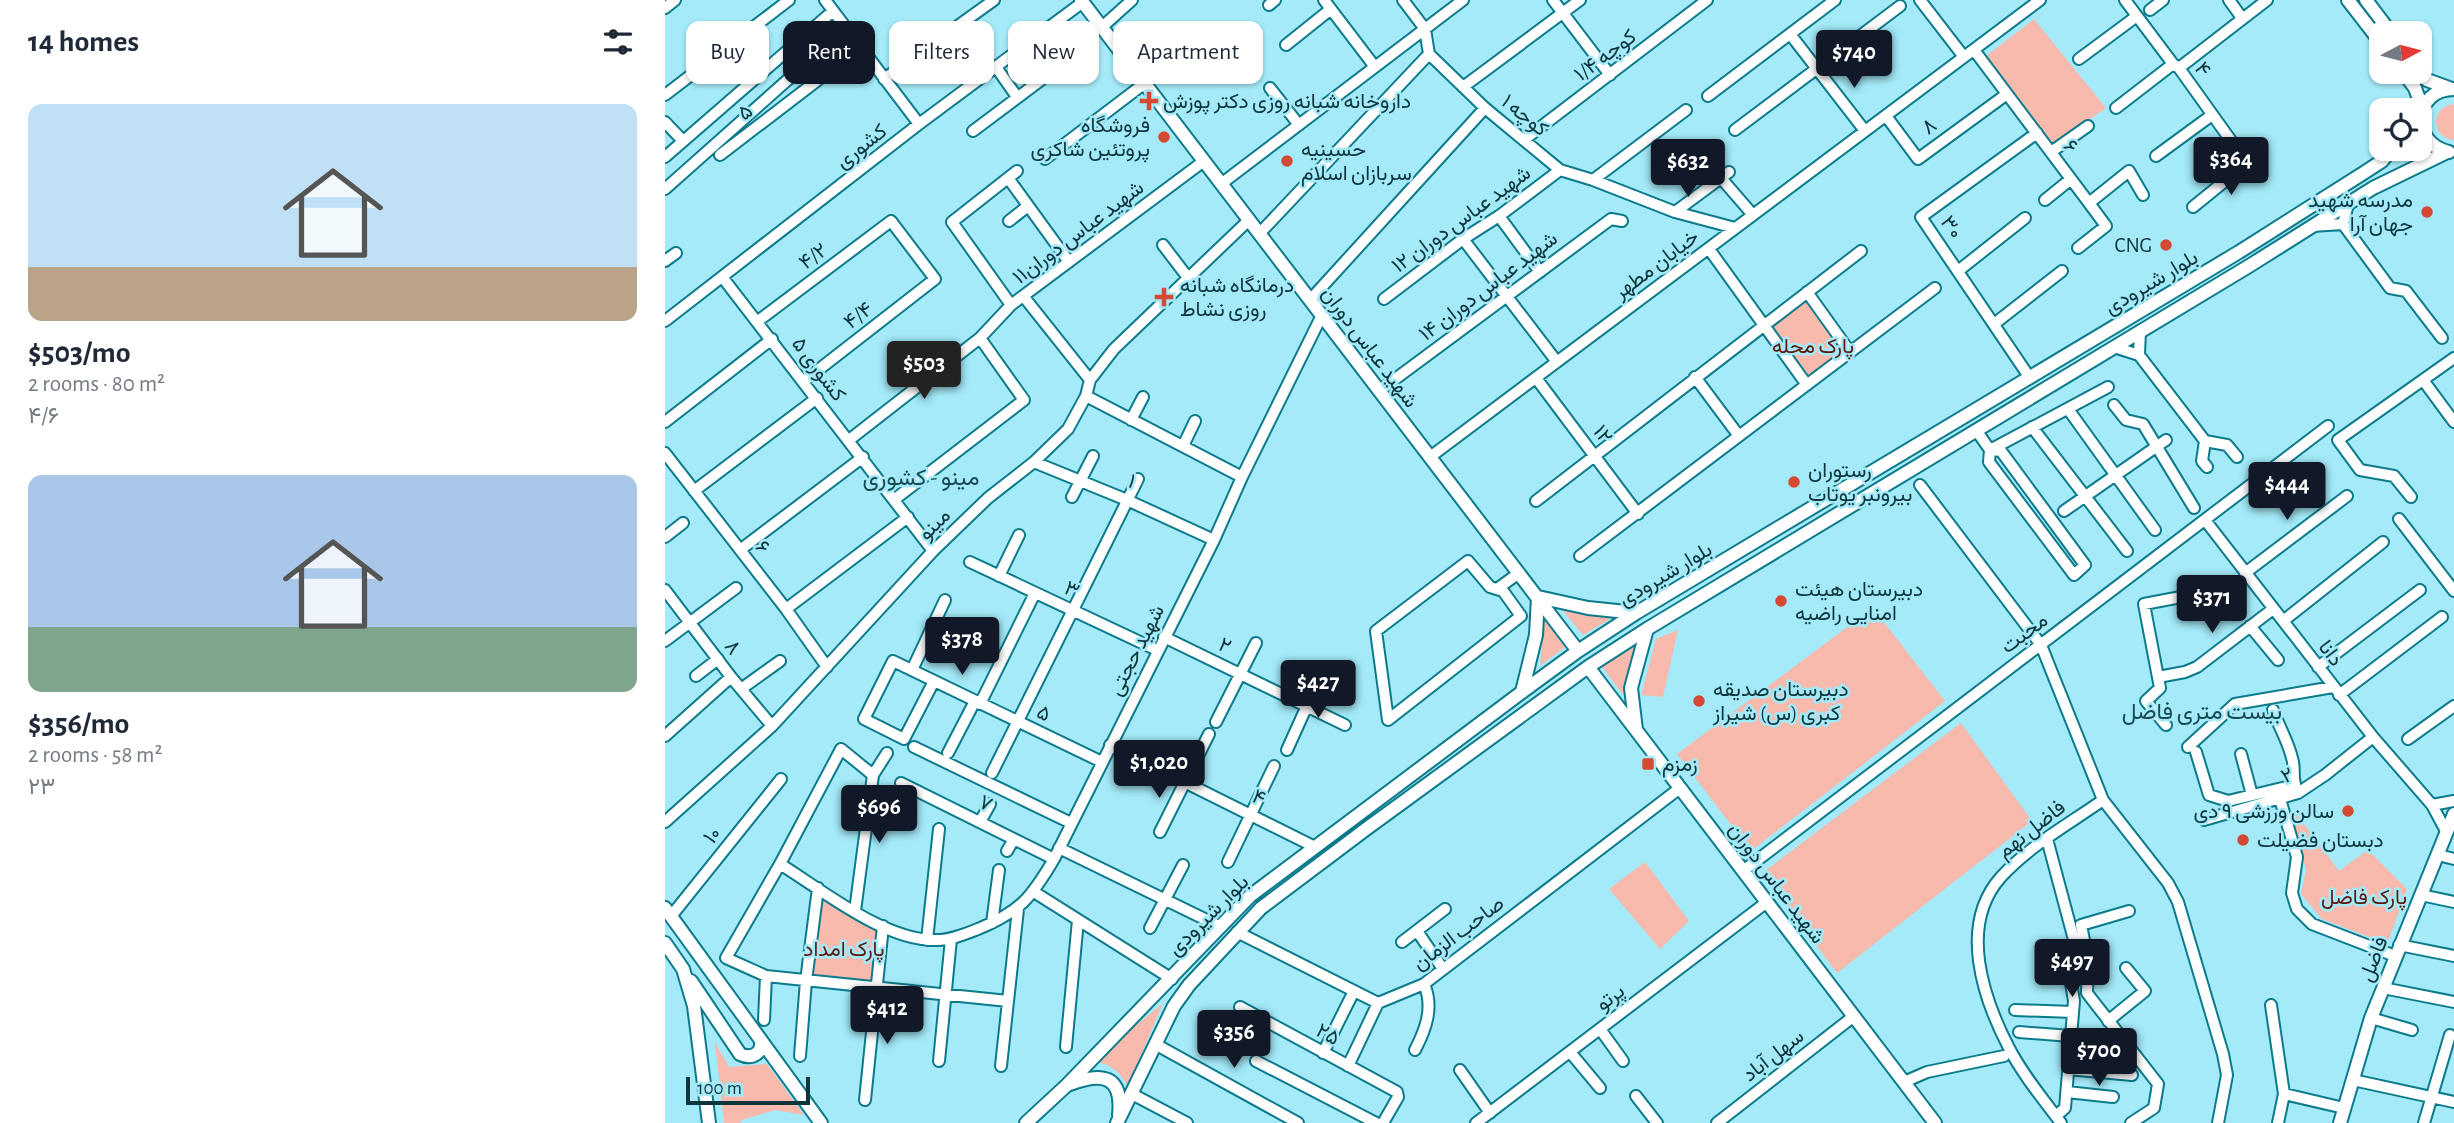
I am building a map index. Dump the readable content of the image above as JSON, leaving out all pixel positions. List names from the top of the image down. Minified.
{"streets":{"main road":["بلوار شیرودی","شهید عباس دوران","فاضل"],"street":["کوچه ۱/۴","۴","۵","کوچه ۱","۸","کشوری","۶","شهید عباس دوران ۱۲","۳۰","شهید عباس دوران۱۱","۴/۲","خیابان مطهر","شهید عباس دوران ۱۴","۴/۴","کشوری ۵","۱۲","۱","مینو","۳","محبت","۲","شهید حجتی","دانا","۷","فاضل نهم","۱۰","صاحب الزمان","پرتو","۲۵","سهل آباد"]},"crossings":[["کوچه ۱/۴","کوچه ۱"],["۴","بلوار شیرودی"],["۴","شهید حجتی"],["۵","شهید حجتی"],["کوچه ۱","شهید عباس دوران ۱۲"],["کوچه ۱","خیابان مطهر"],["۸","۶"],["۸","خیابان مطهر"],["۸","مینو"],["کشوری","شهید عباس دوران"],["کشوری","کشوری ۵"],["۶","۳۰"],["۶","خیابان مطهر"],["۶","مینو"],["۳۰","بلوار شیرودی"],["شهید عباس دوران۱۱","شهید عباس دوران"],["شهید عباس دوران۱۱","کشوری ۵"],["۴/۲","۴/۴"],["۴/۲","کشوری ۵"],["خیابان مطهر","شهید عباس دوران"],["خیابان مطهر","۱۲"],["بلوار شیرودی","شهید عباس دوران"],["شهید عباس دوران ۱۴","شهید عباس دوران"],["۴/۴","کشوری ۵"],["شهید عباس دوران","مینو"],["شهید عباس دوران","محبت"],["شهید عباس دوران","شهید حجتی"],["شهید عباس دوران","صاحب الزمان"],["شهید عباس دوران","پرتو"],["شهید عباس دوران","سهل آباد"],["کشوری ۵","مینو"],["۱","مینو"],["۱","شهید حجتی"],["۳","شهید حجتی"],["محبت","دانا"],["۲","شهید حجتی"],["۲","دانا"],["شهید حجتی","۷"],["دانا","فاضل"]],"districts":["مینو - کشوری","بیست متری فاضل"],"parks":["پارک محله","پارک فاضل","پارک امداد"],"places":{"health":["داروخانه شبانه روزی دکتر پوزش","درمانگاه شبانه روزی نشاط"],"other":["فروشگاه پروتئین شاکری","حسینیه سربازان اسلام","مدرسه شهید جهان آرا","CNG","رستوران بیرونبر یوتاب","دبیرستان هیئت امنایی راضیه","دبیرستان صدیقه کبری (س) شیراز","سالن ورزشی ۹ دی","دبستان فضیلت"],"transit":["زمزم"]},"scale_bar":"100 m","north":"right","page":{"heading":"14 homes","chip":["Buy","Rent","Filters","New","Apartment"],"price":["$740","$364","$632","$503","$444","$371","$378","$427","$1,020","$696","$497","$412","$356","$700"],"list":[{"name":"$503/mo","note":"2 rooms · 80 m² · ۴/۶"},{"name":"$356/mo","note":"2 rooms · 58 m² · ۲۳"}],"scale":"100 m"}}
